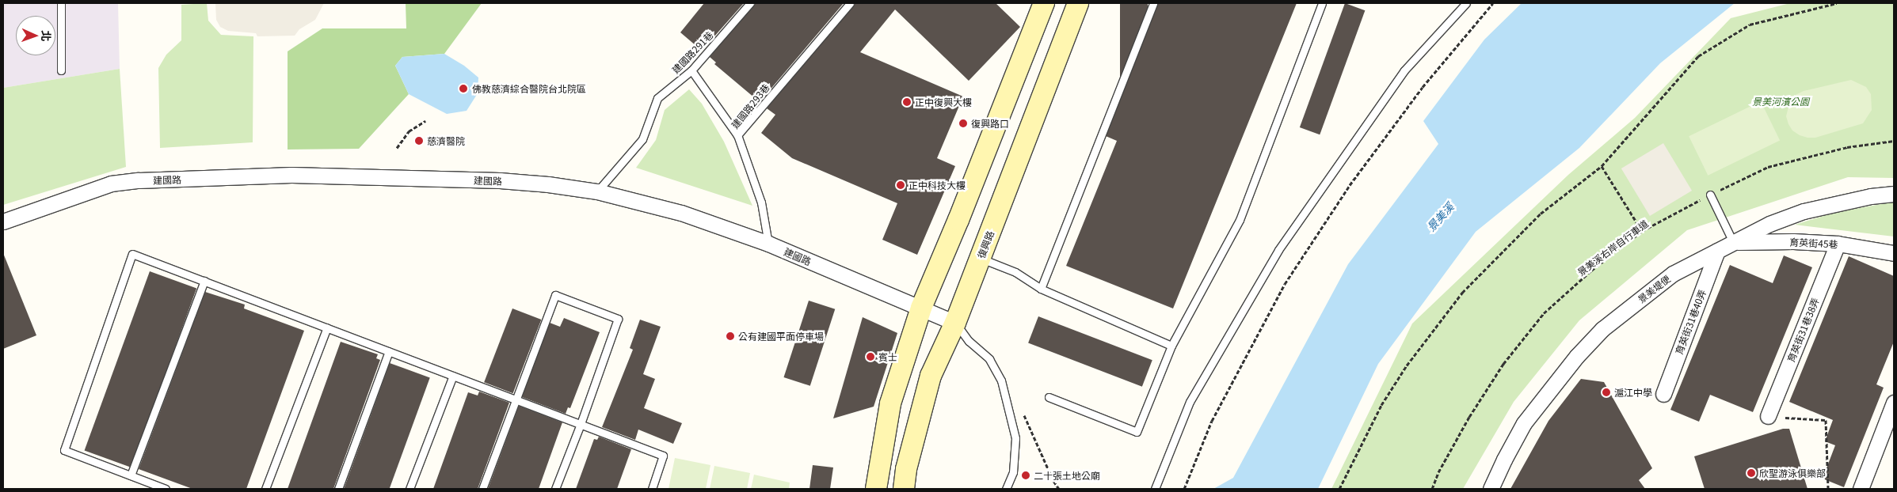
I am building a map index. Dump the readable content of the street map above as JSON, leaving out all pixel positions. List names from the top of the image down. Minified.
{"streets":{"main road":["復興路"],"street":["建國路","育英街45巷","景美堤便","育英街31巷40弄","育英街31巷38弄"],"lane":["建國路291巷","建國路293巷"],"path":["景美溪右岸自行車道"]},"crossings":[["建國路291巷","建國路"],["建國路293巷","建國路"],["建國路","復興路"],["育英街45巷","景美堤便"],["育英街45巷","育英街31巷38弄"],["景美堤便","育英街31巷40弄"]],"water":["景美溪"],"parks":["景美河濱公園"],"places":["佛教慈濟綜合醫院台北院區","正中復興大樓","復興路口","慈濟醫院","正中科技大樓","公有建國平面停車場","賓士","滬江中學","欣聖游泳俱樂部","二十張土地公廟"],"north":"right"}
